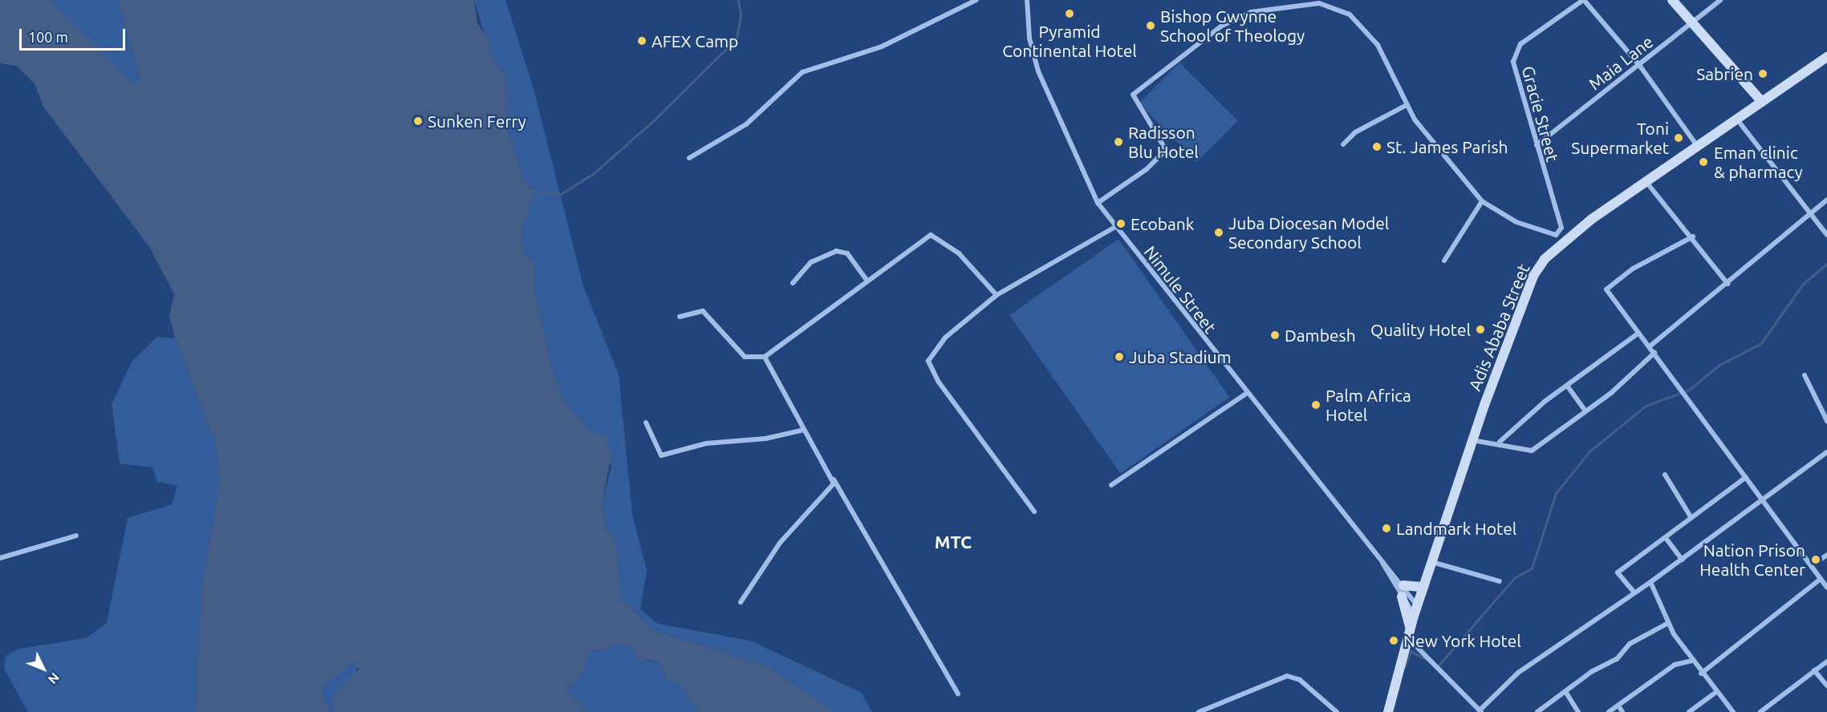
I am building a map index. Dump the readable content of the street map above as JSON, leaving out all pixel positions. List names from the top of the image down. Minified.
{"streets":{"street":["Maia Lane","Gracie Street","Nimule Street","Adis Ababa Street"]},"crossings":[["Maia Lane","Gracie Street"],["Gracie Street","Adis Ababa Street"],["Nimule Street","Adis Ababa Street"]],"districts":["MTC"],"places":["Pyramid Continental Hotel","Bishop Gwynne School of Theology","AFEX Camp","Sabrien","Sunken Ferry","Toni Supermarket","Radisson Blu Hotel","St. James Parish","Eman clinic & pharmacy","Ecobank","Juba Diocesan Model Secondary School","Quality Hotel","Dambesh","Juba Stadium","Palm Africa Hotel","Landmark Hotel","Nation Prison Health Center","New York Hotel"],"scale_bar":"100 m","north":"bottom right"}
